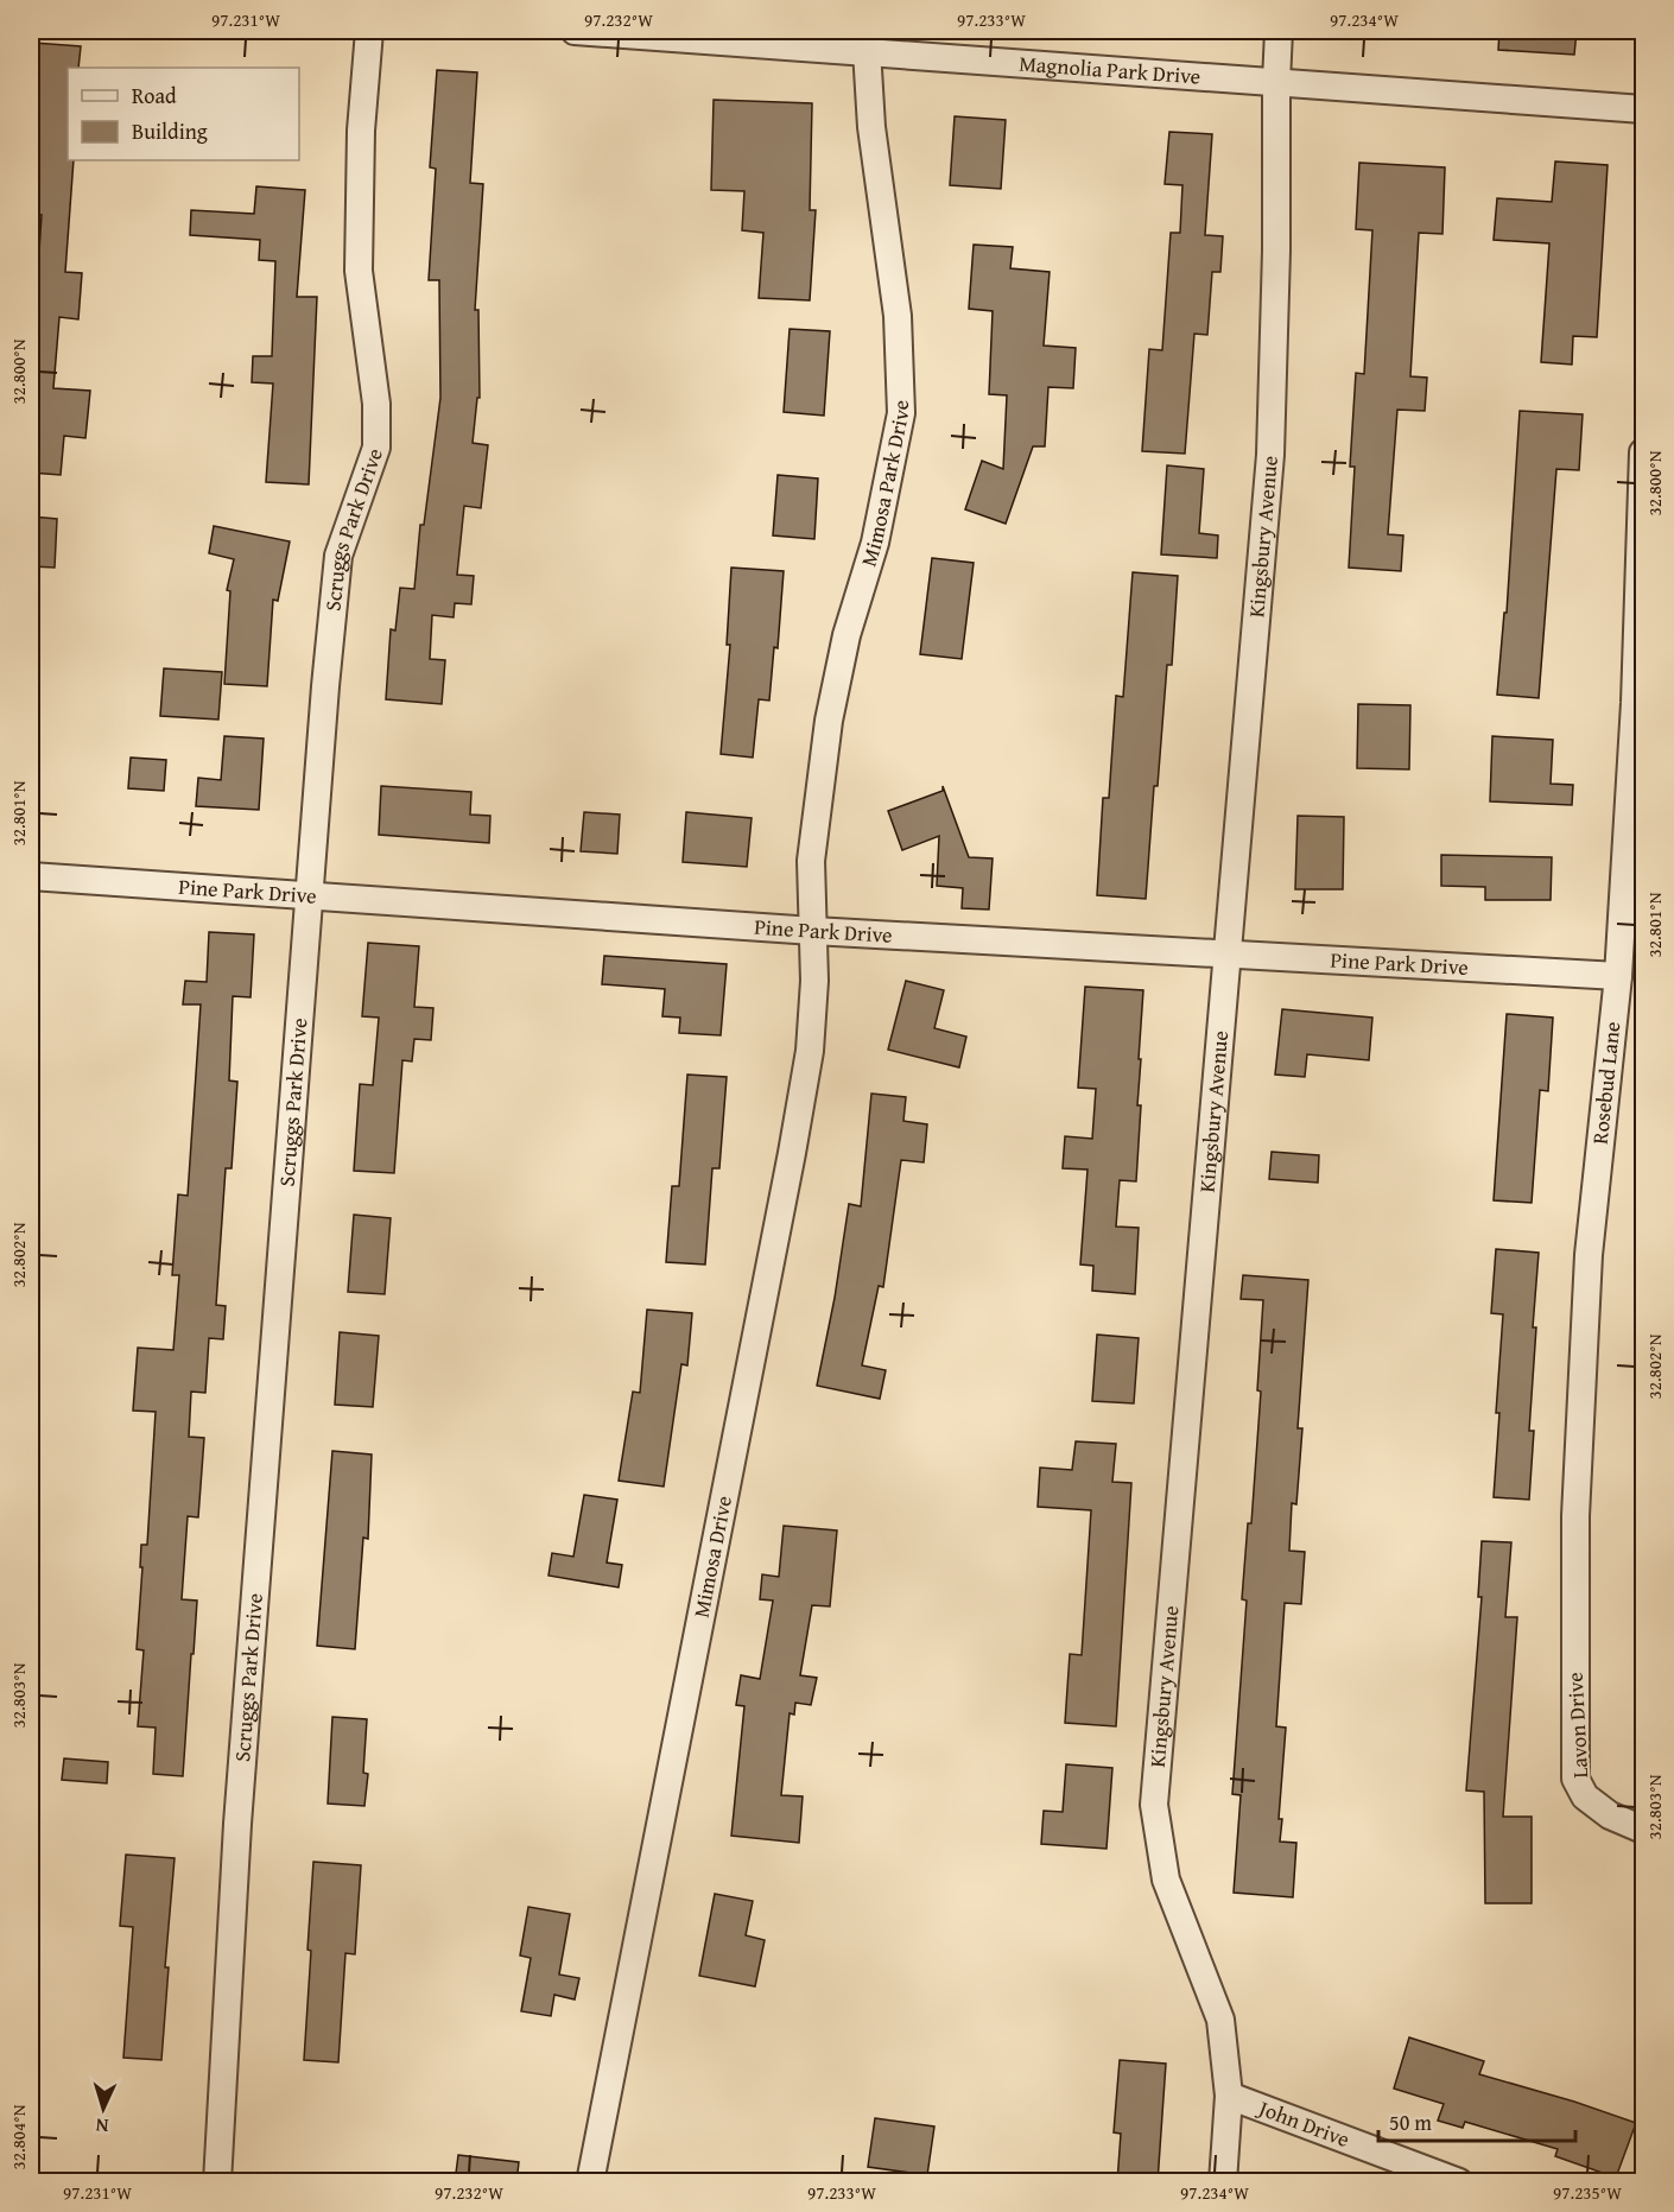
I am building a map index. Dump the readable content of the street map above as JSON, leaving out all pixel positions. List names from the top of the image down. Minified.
{"streets":{"street":["Magnolia Park Drive","Mimosa Park Drive","Scruggs Park Drive","Kingsbury Avenue","Pine Park Drive","Rosebud Lane","Mimosa Drive","Lavon Drive","John Drive"]},"crossings":[["Magnolia Park Drive","Mimosa Park Drive"],["Magnolia Park Drive","Kingsbury Avenue"],["Mimosa Park Drive","Pine Park Drive"],["Mimosa Park Drive","Mimosa Drive"],["Scruggs Park Drive","Pine Park Drive"],["Kingsbury Avenue","Pine Park Drive"],["Kingsbury Avenue","John Drive"],["Pine Park Drive","Rosebud Lane"],["Pine Park Drive","Mimosa Drive"],["Rosebud Lane","Lavon Drive"]],"legend":["Road","Building"],"scale_bar":"50 m","north":"bottom","coordinates":["97.231°W","97.232°W","97.233°W","97.234°W","32.800°N","32.801°N","32.802°N","32.803°N","32.804°N","97.235°W"]}
